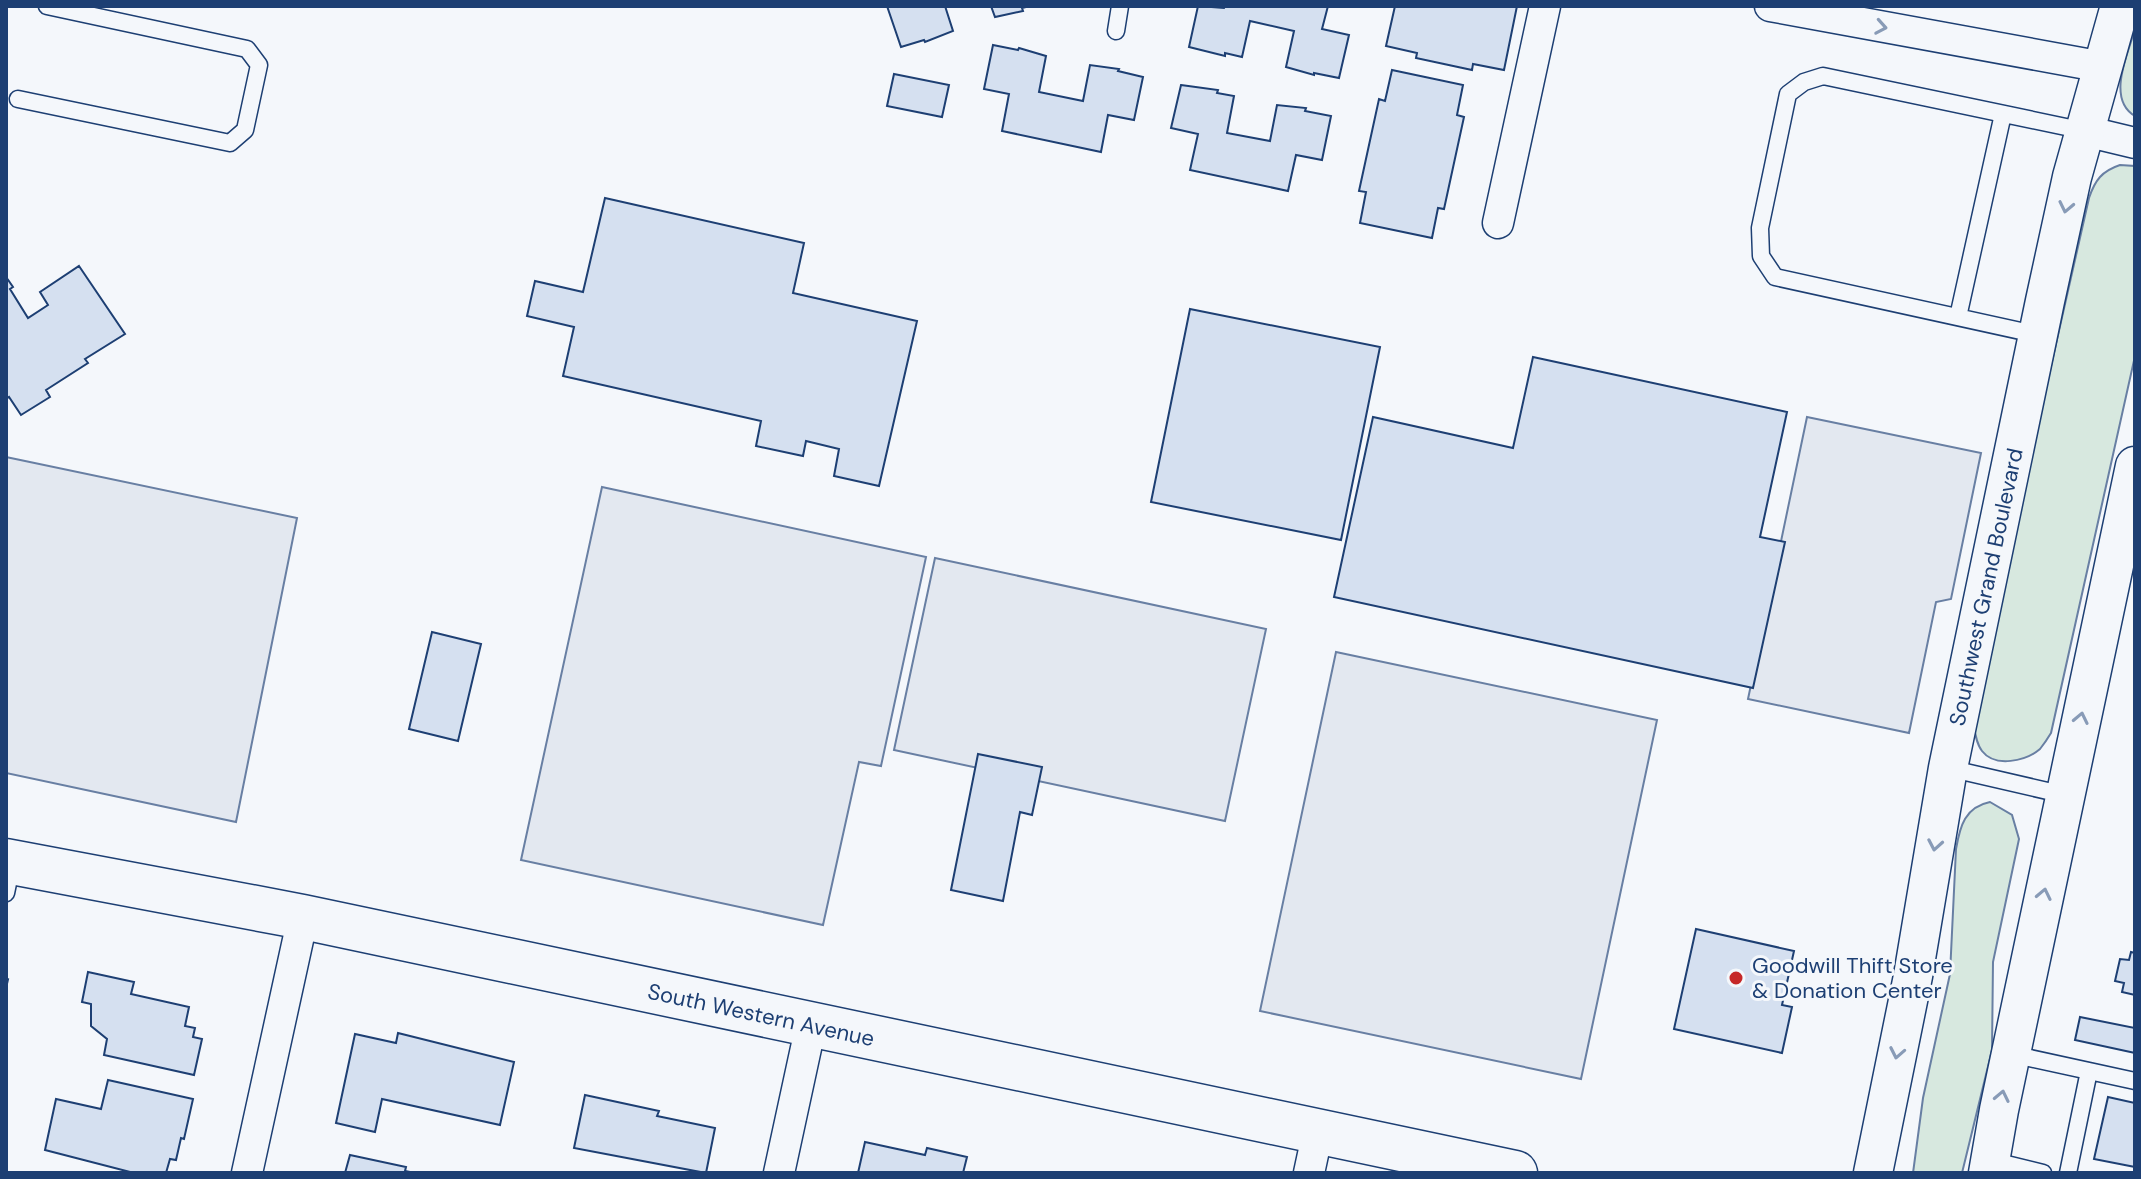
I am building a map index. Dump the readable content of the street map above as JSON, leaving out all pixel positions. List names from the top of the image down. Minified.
{"streets":{"main road":["South Western Avenue"],"street":["Southwest Grand Boulevard"]},"places":["Goodwill Thift Store & Donation Center"]}
